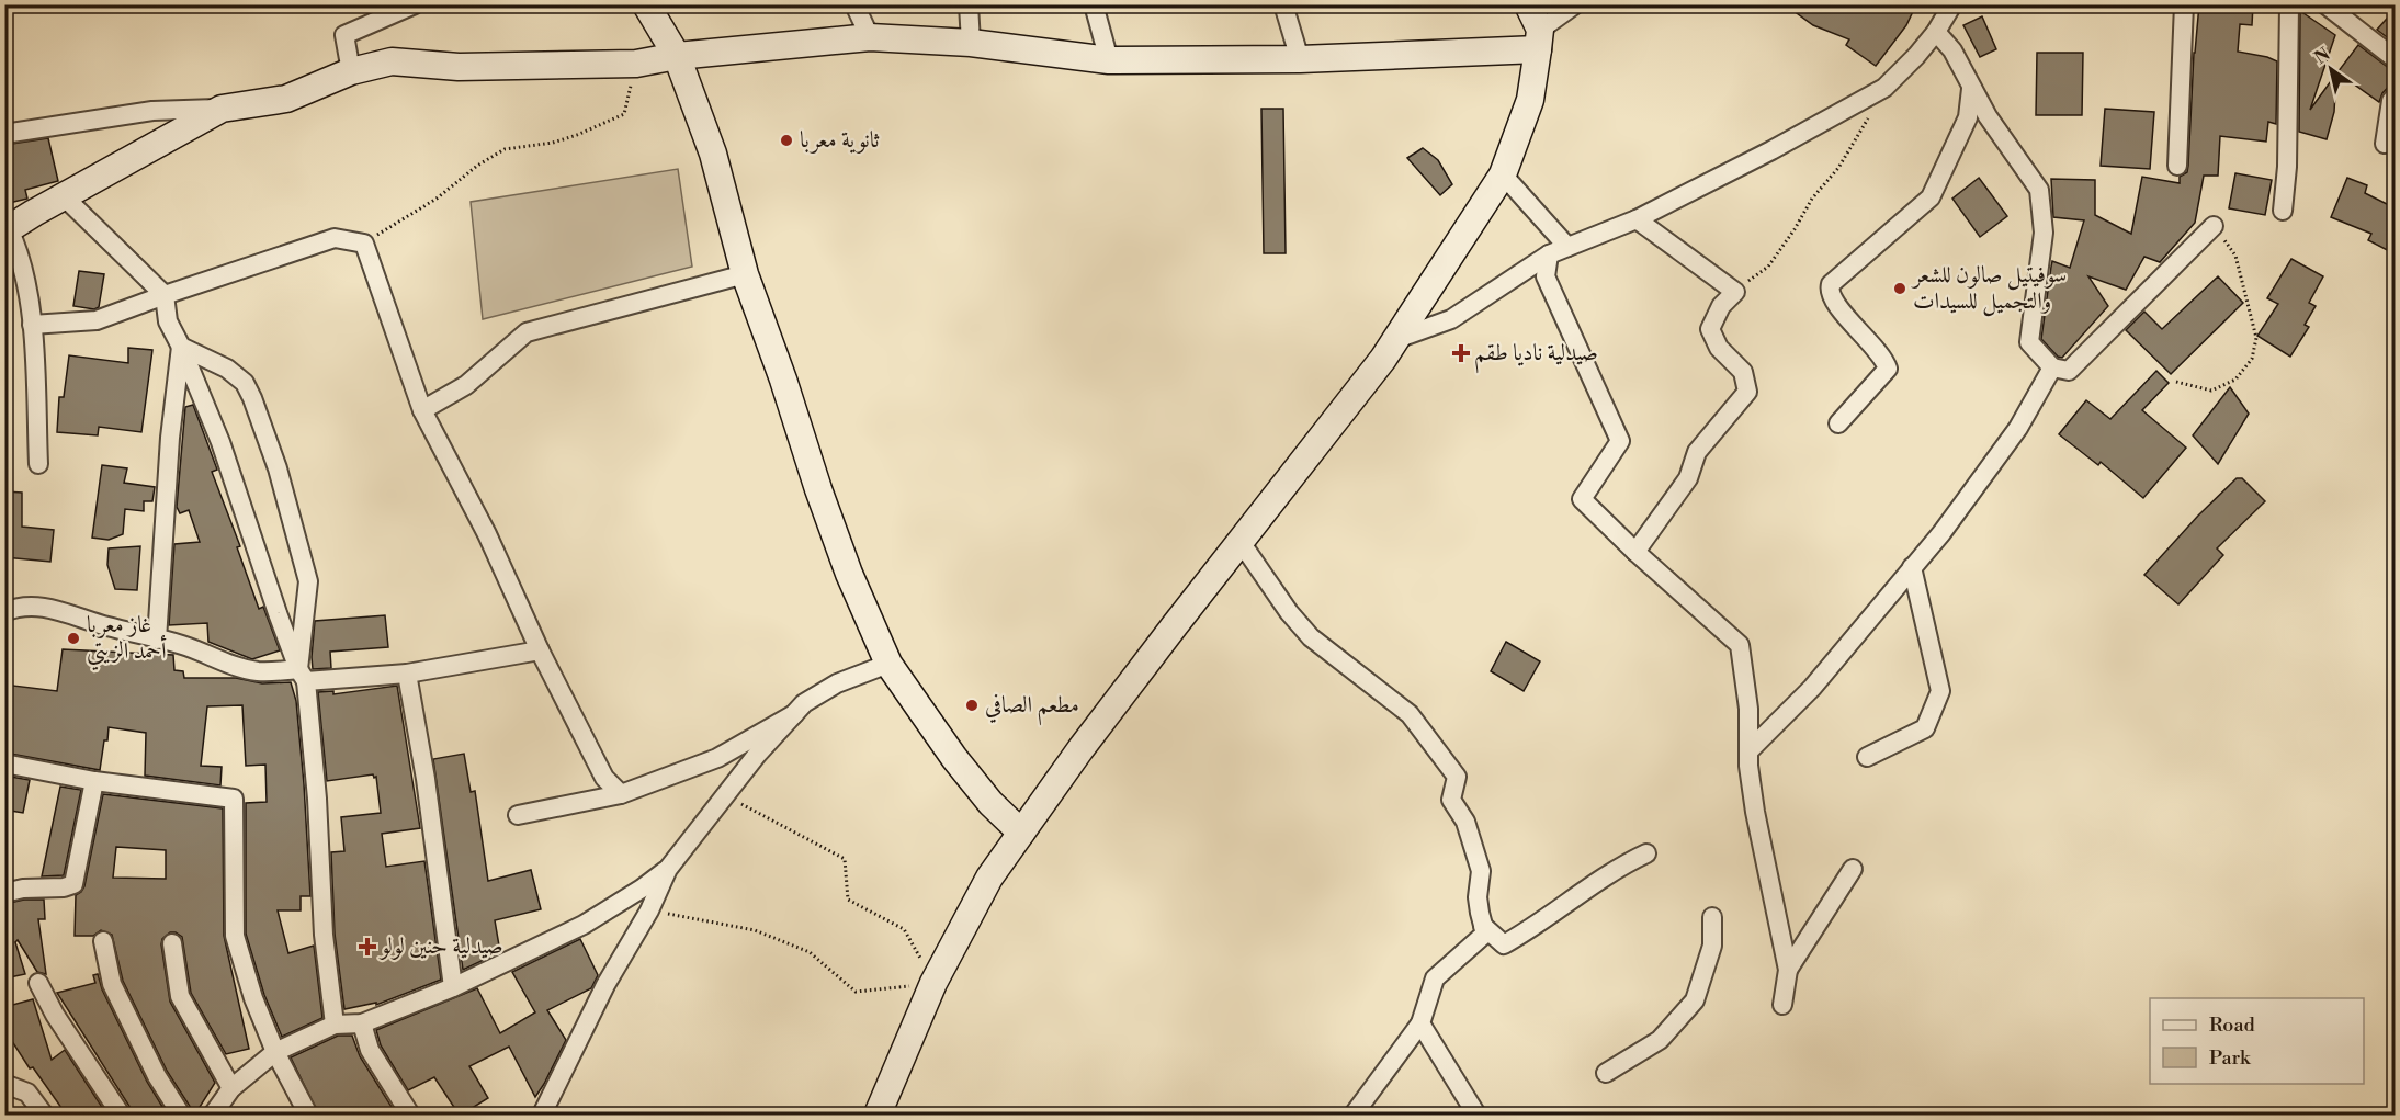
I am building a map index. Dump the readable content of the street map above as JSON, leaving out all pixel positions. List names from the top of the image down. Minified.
{"places":{"other":["ثانوية معربا","سوفيتيل صالون للشعر والتجميل للسيدات","غاز معربا أحمد الزيتي","مطعم الصافي"],"health":["صيدلية ناديا طقم","صيدلية حنين لولو"]},"legend":["Road","Park"],"north":"top left"}
